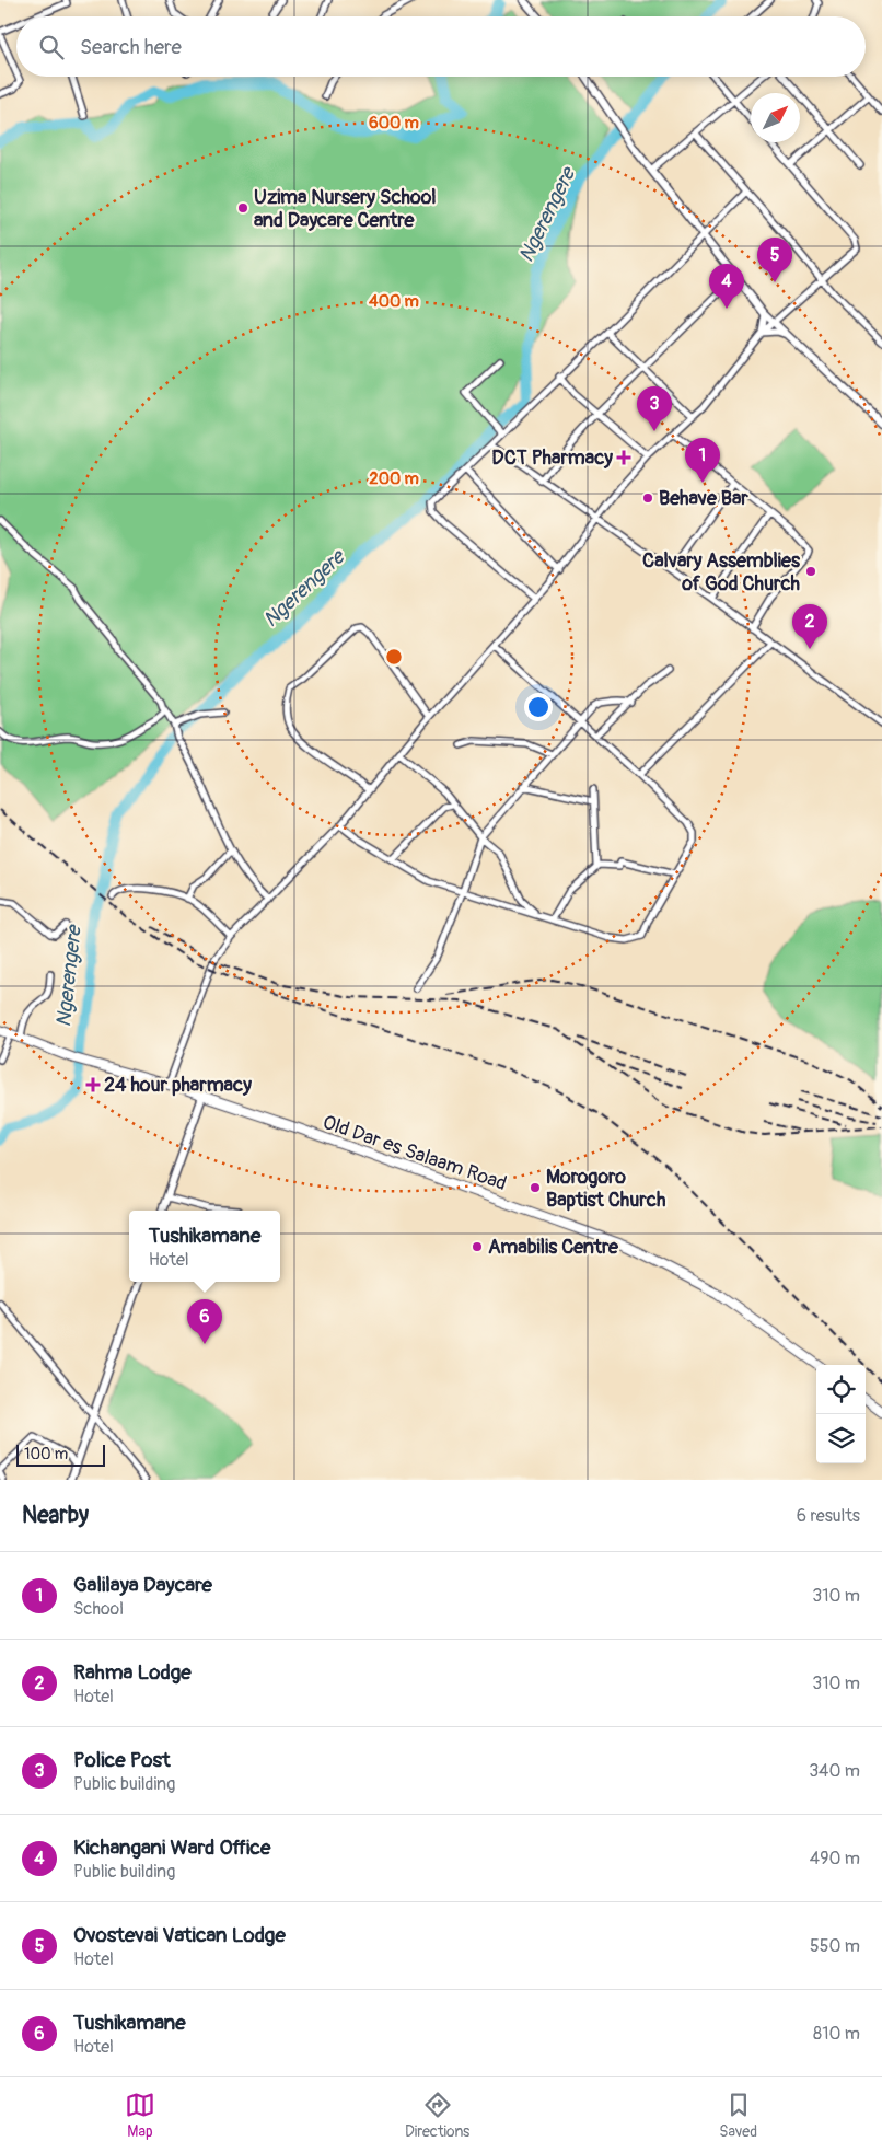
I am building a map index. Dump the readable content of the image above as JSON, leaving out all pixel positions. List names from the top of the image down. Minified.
{"streets":{"main road":["Old Dar es Salaam Road"]},"water":["Ngerengere"],"places":{"other":["Uzima Nursery School and Daycare Centre","Behave Bar","Calvary Assemblies of God Church","Morogoro Baptist Church","Amabilis Centre"],"health":["DCT Pharmacy","24 hour pharmacy"]},"scale_bar":"100 m","north":"top right","page":{"search":"Search here","pins":["5","4","3","1","2","6"],"popup":["Tushikamane","Hotel"],"scale":"100 m","heading":["Nearby","6 results"],"list":[{"mark":"1","name":"Galilaya Daycare","note":"School","value":"310 m"},{"mark":"2","name":"Rahma Lodge","note":"Hotel","value":"310 m"},{"mark":"3","name":"Police Post","note":"Public building","value":"340 m"},{"mark":"4","name":"Kichangani Ward Office","note":"Public building","value":"490 m"},{"mark":"5","name":"Ovostevai Vatican Lodge","note":"Hotel","value":"550 m"},{"mark":"6","name":"Tushikamane","note":"Hotel","value":"810 m"}],"nav":["Map","Directions","Saved"]},"rings":["600 m","400 m","200 m"]}
